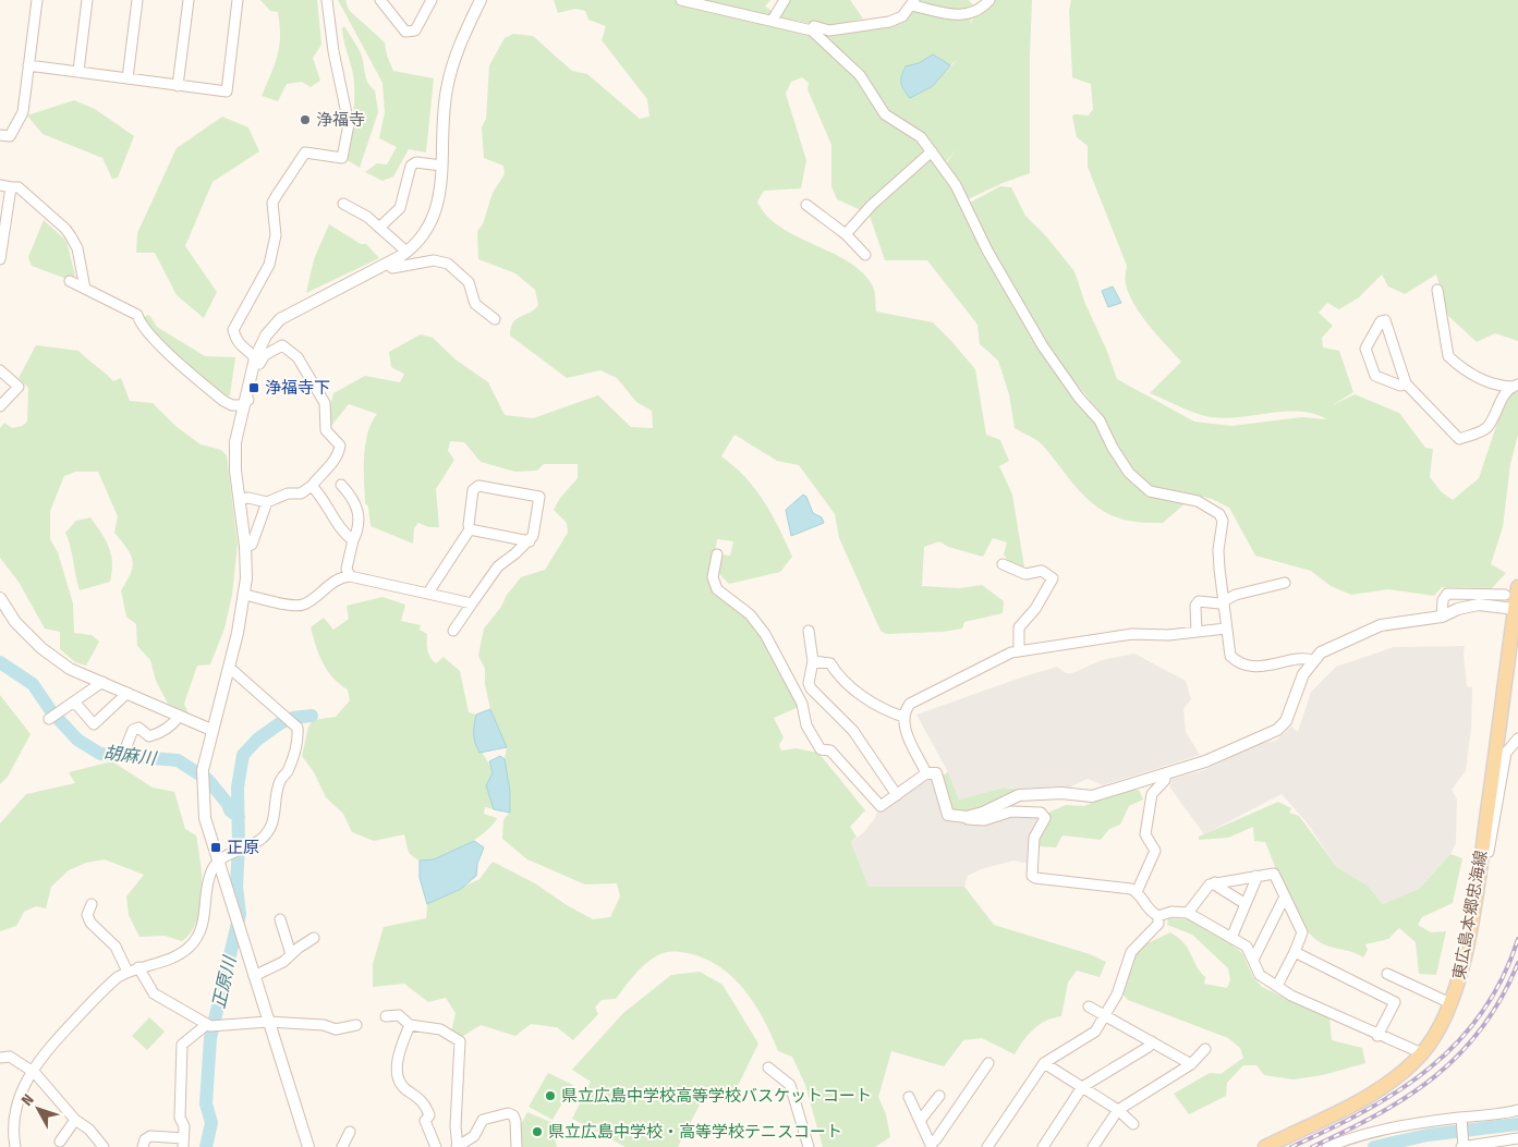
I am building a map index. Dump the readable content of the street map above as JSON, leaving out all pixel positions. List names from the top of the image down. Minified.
{"streets":{"main road":["東広島本郷忠海線"]},"water":["胡麻川","正原川"],"places":{"other":["浄福寺","県立広島中学校高等学校バスケットコート","県立広島中学校・高等学校テニスコート"],"transit":["浄福寺下","正原"]},"north":"top left"}
